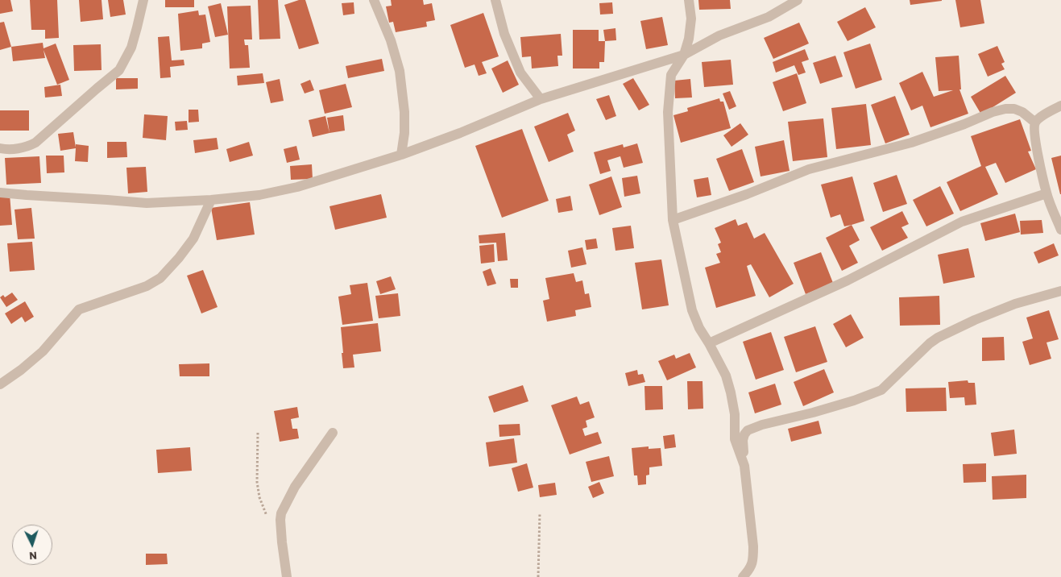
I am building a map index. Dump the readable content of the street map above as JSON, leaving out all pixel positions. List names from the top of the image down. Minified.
{"north":"bottom"}
